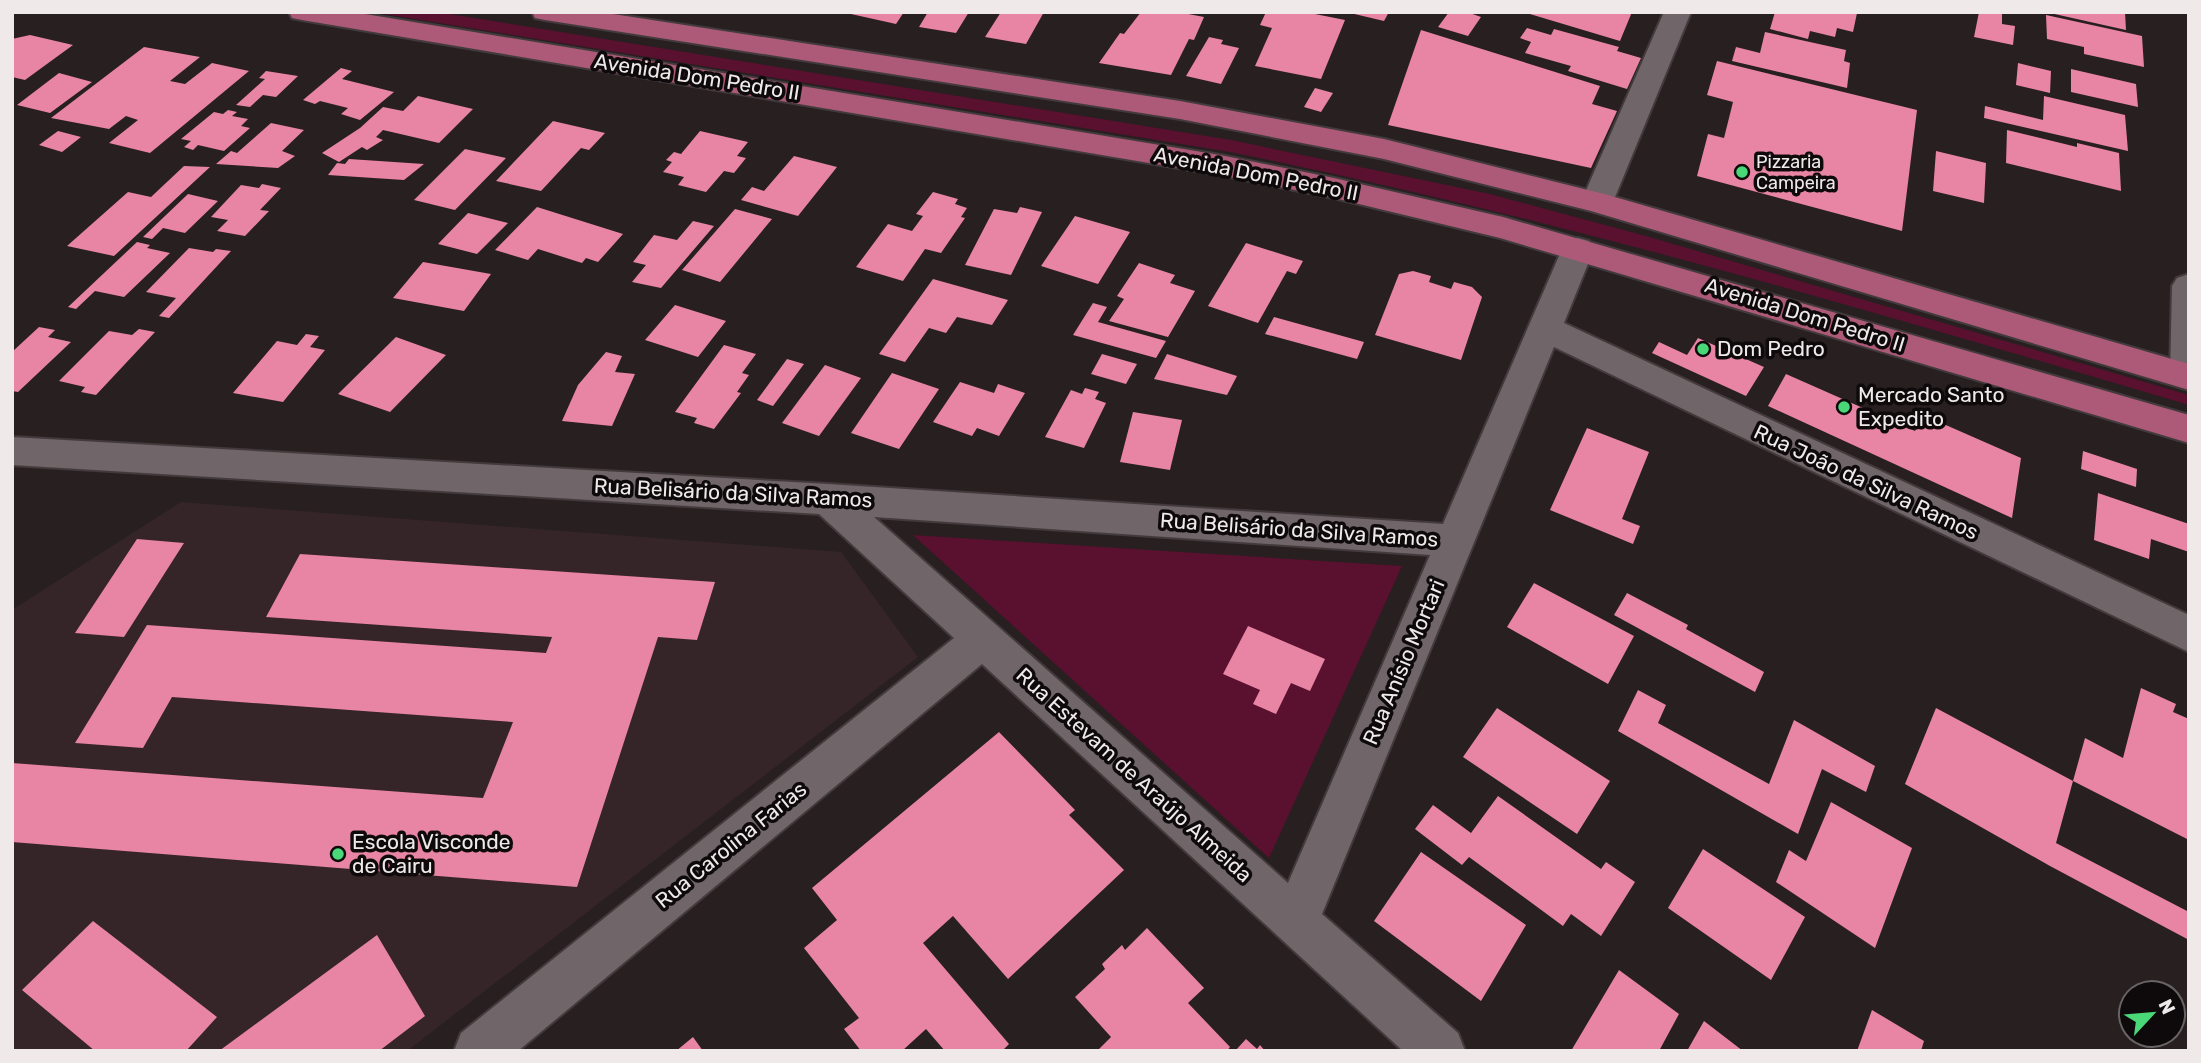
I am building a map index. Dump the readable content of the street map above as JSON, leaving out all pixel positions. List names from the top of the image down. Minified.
{"streets":{"main road":["Avenida Dom Pedro II"],"street":["Rua João da Silva Ramos","Rua Belisário da Silva Ramos","Rua Anísio Mortari","Rua Estevam de Araújo Almeida","Rua Carolina Farias"]},"crossings":[["Avenida Dom Pedro II","Rua Anísio Mortari"],["Rua João da Silva Ramos","Rua Anísio Mortari"],["Rua Belisário da Silva Ramos","Rua Anísio Mortari"],["Rua Belisário da Silva Ramos","Rua Estevam de Araújo Almeida"],["Rua Anísio Mortari","Rua Estevam de Araújo Almeida"],["Rua Estevam de Araújo Almeida","Rua Carolina Farias"]],"places":["Pizzaria Campeira","Dom Pedro","Mercado Santo Expedito","Escola Visconde de Cairu"],"north":"top right"}
